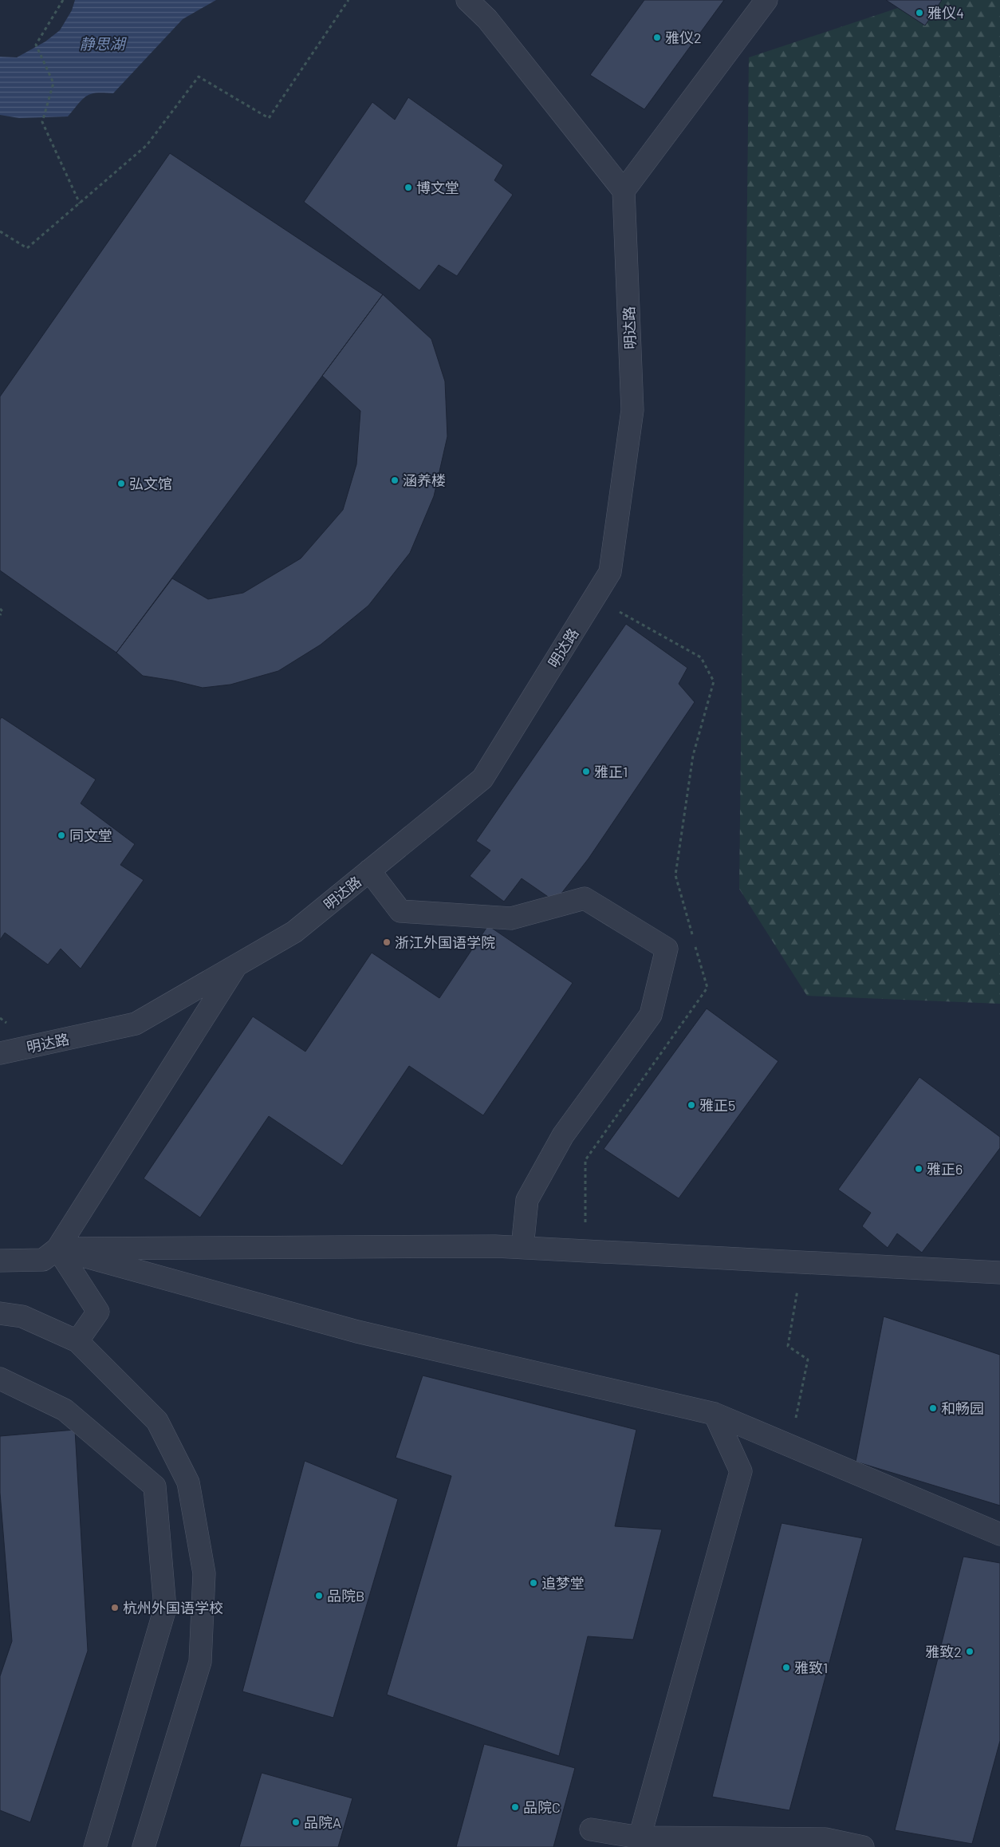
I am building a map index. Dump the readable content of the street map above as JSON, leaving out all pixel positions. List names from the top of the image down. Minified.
{"streets":{"street":["明达路"]},"water":["静思湖"],"places":["雅仪4","雅仪2","博文堂","涵养楼","弘文馆","雅正1","同文堂","浙江外国语学院","雅正5","雅正6","和畅园","追梦堂","品院B","杭州外国语学校","雅致2","雅致1","品院C","品院A"]}
